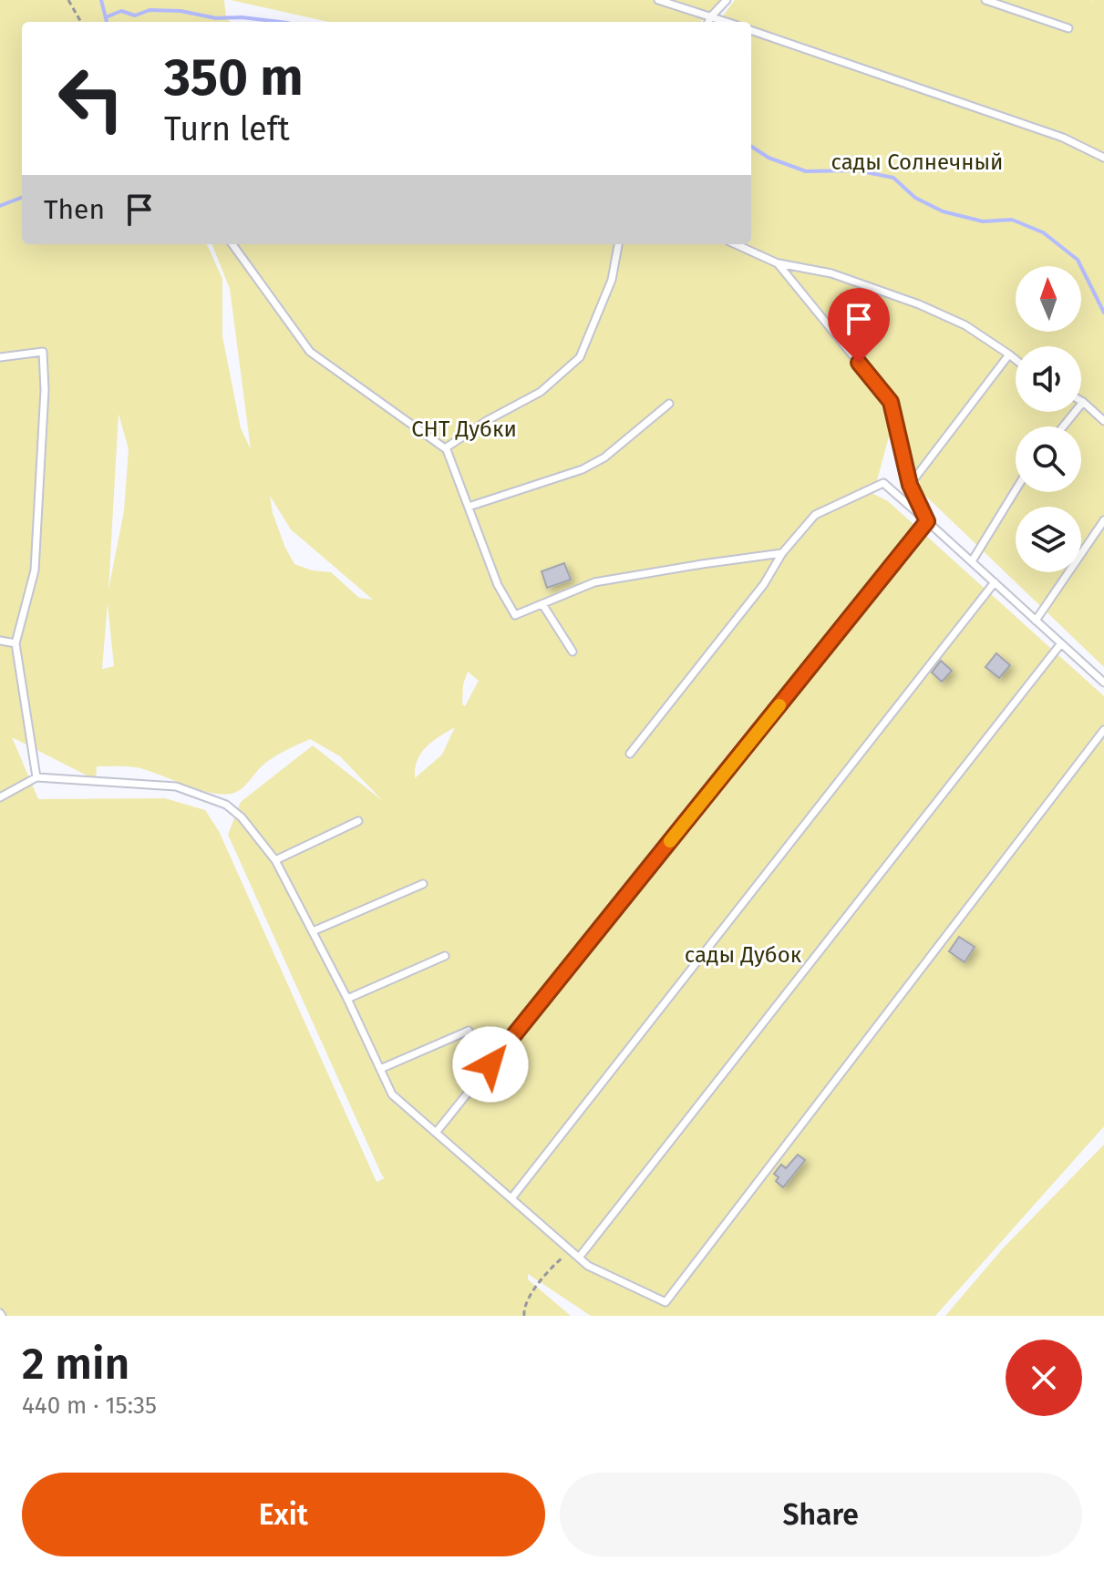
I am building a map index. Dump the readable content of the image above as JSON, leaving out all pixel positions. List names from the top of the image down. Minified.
{"parks":["сады Солнечный","СНТ Дубки","сады Дубок"],"north":"top","page":{"turn":["350 m","Turn left"],"then":"Then","heading":["2 min","440 m · 15:35"],"buttons":["Exit","Share"]}}
